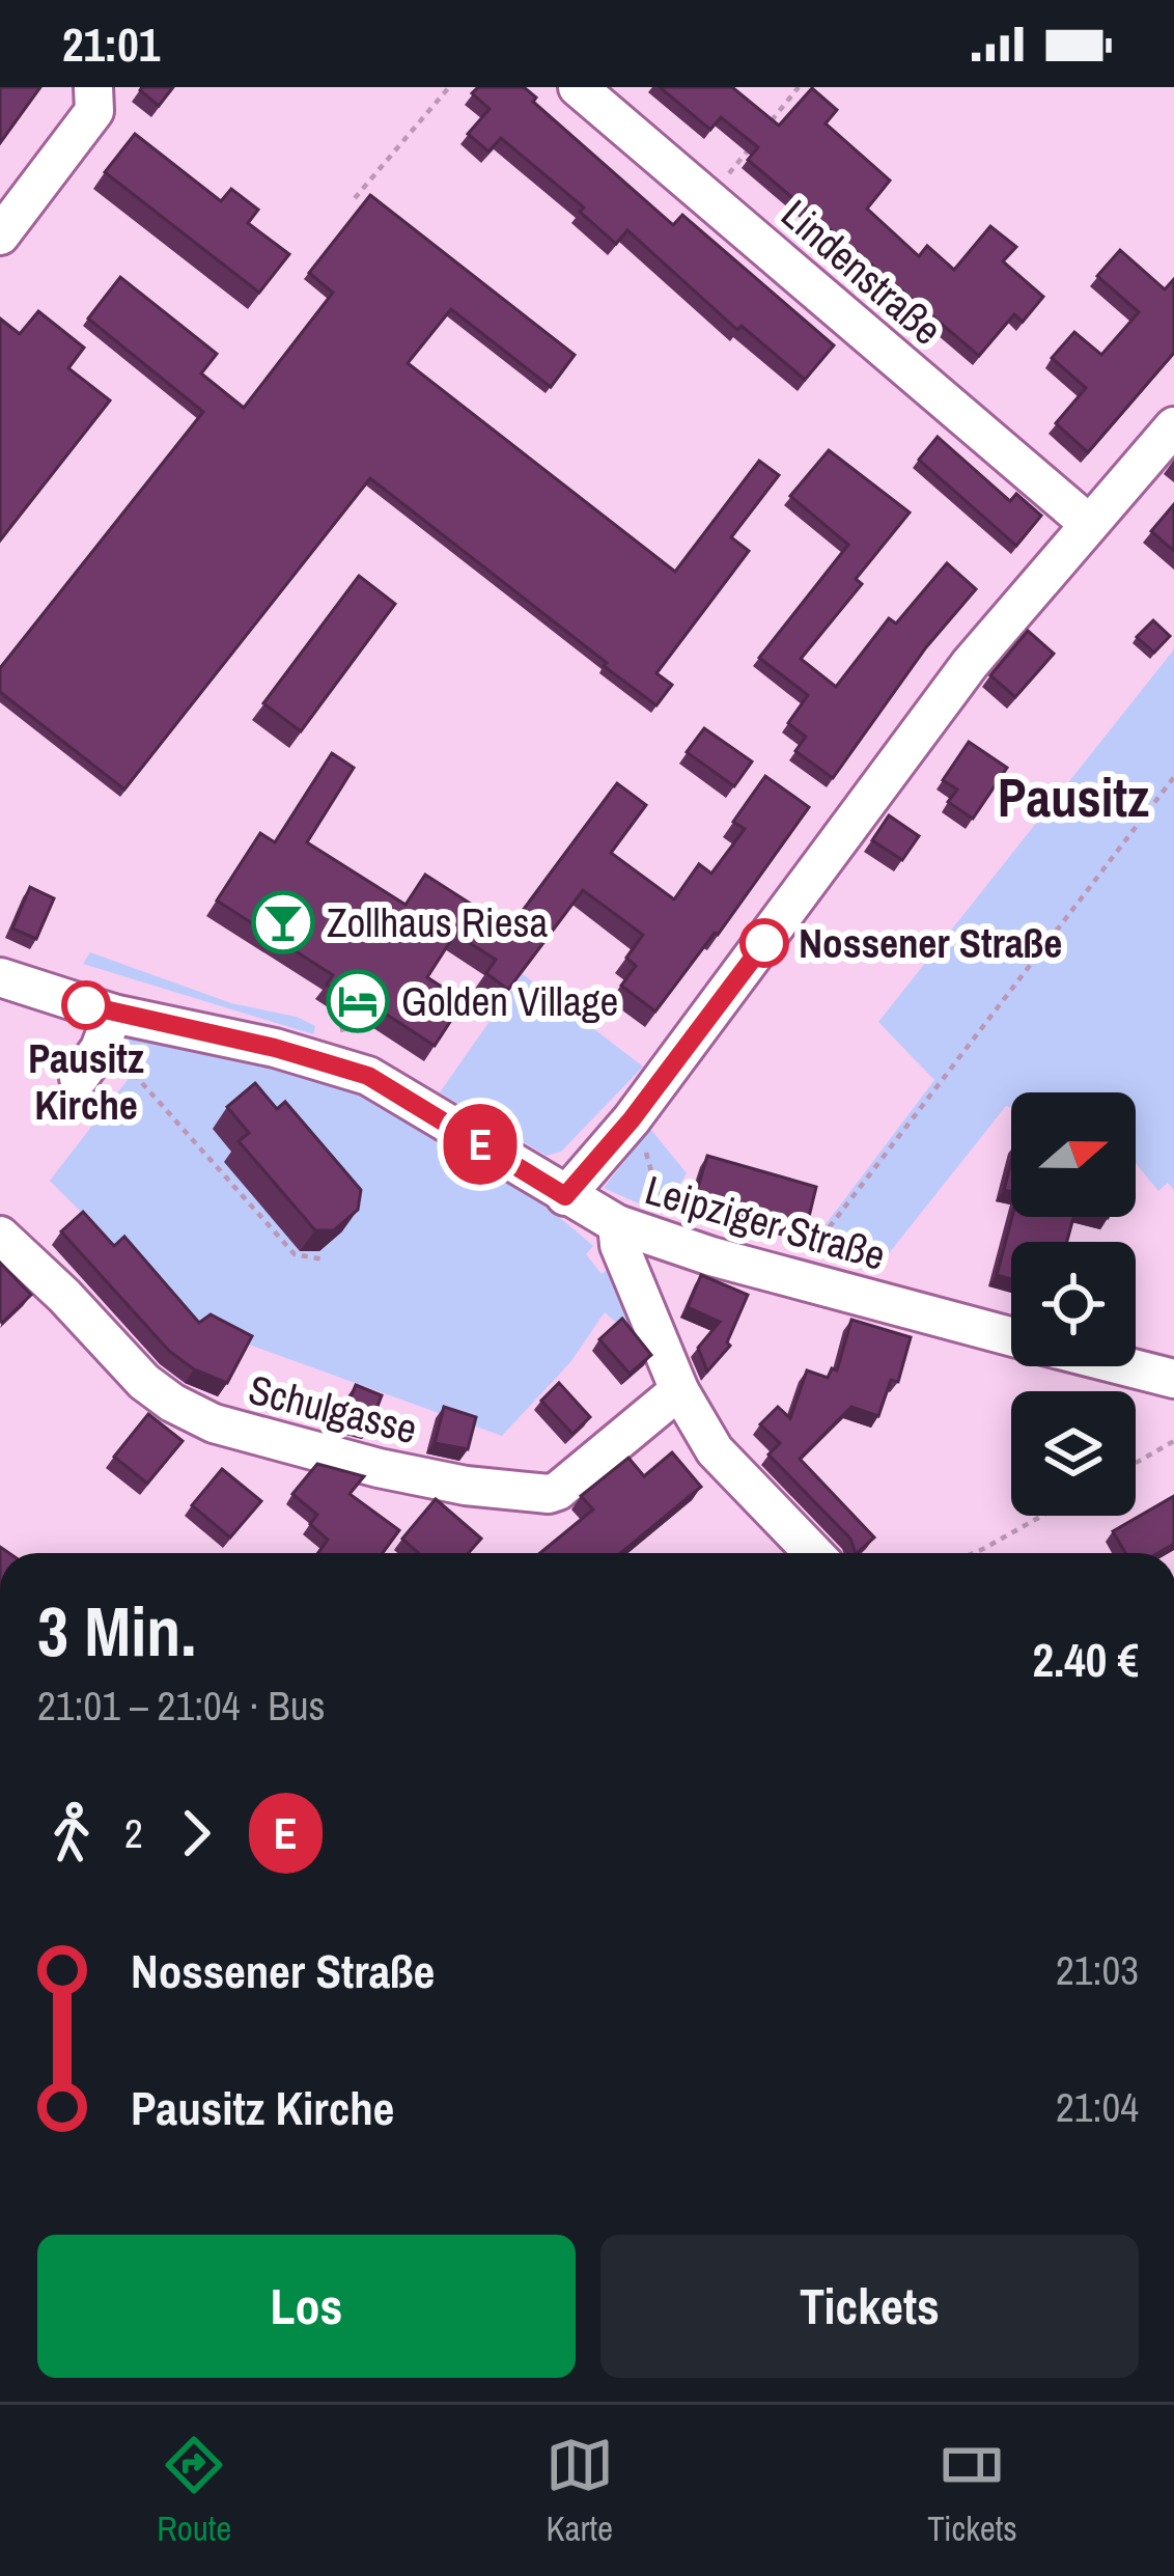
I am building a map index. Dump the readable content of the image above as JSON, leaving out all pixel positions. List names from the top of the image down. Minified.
{"streets":{"street":["Lindenstraße","Leipziger Straße","Schulgasse"]},"districts":["Pausitz"],"places":{"bar":["Zollhaus Riesa"],"other":["Nossener Straße","Pausitz Kirche"],"hotel":["Golden Village"]},"lines":["bus line E"],"north":"right","page":{"status":"21:01","on_map":"E","heading":["3 Min.","21:01 – 21:04 · Bus","2.40 €"],"legs":["2","E"],"list":[{"name":"Nossener Straße","value":"21:03"},{"name":"Pausitz Kirche","value":"21:04"}],"buttons":["Los","Tickets"],"tabs":["Route","Karte","Tickets"]}}
